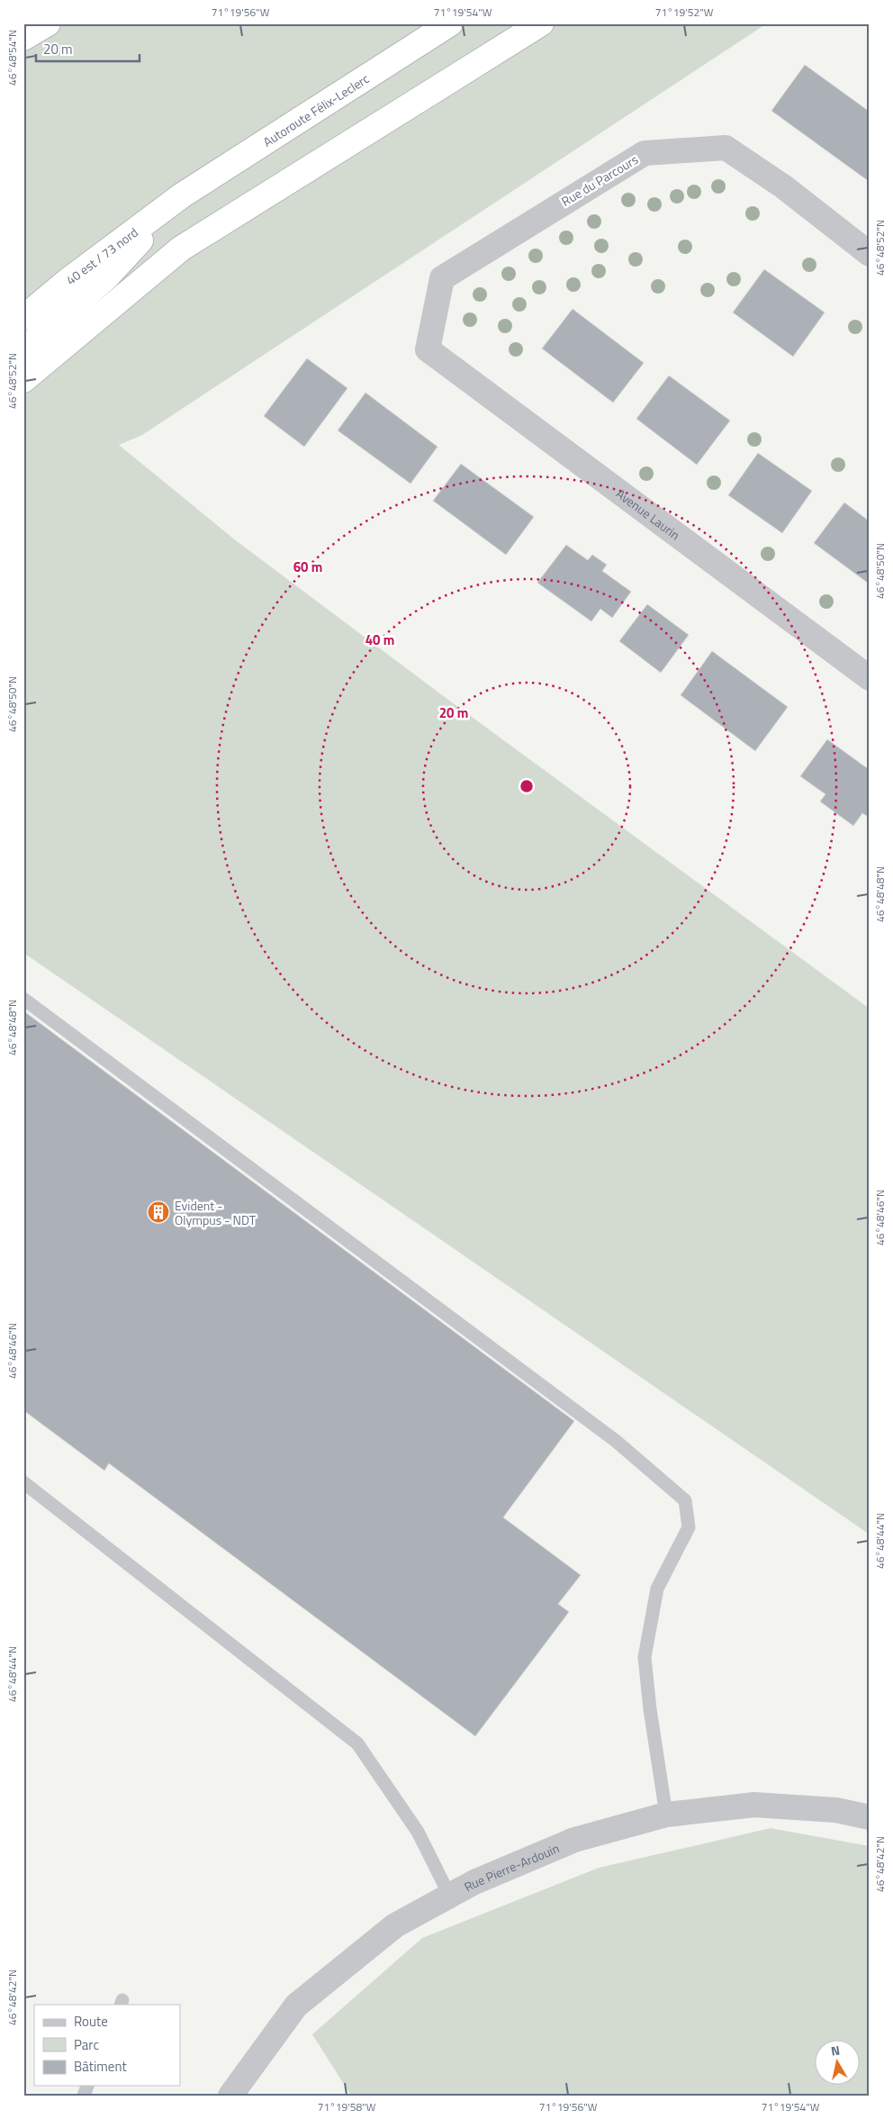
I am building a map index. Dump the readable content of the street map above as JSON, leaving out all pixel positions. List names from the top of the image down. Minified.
{"streets":{"highway":["Autoroute Félix-Leclerc","40 est / 73 nord"],"street":["Rue du Parcours","Avenue Laurin","Rue Pierre-Ardouin"]},"crossings":[["Autoroute Félix-Leclerc","40 est / 73 nord"],["Rue du Parcours","Avenue Laurin"]],"places":{"building":["Evident - Olympus - NDT"]},"legend":["Route","Parc","Bâtiment"],"scale_bar":"20 m","north":"top","coordinates":["71°19'56\"W","71°19'54\"W","71°19'52\"W","46°48'54\"N","46°48'52\"N","46°48'50\"N","46°48'48\"N","46°48'46\"N","46°48'44\"N","46°48'42\"N","71°19'58\"W"],"rings":["60 m","40 m","20 m"]}
